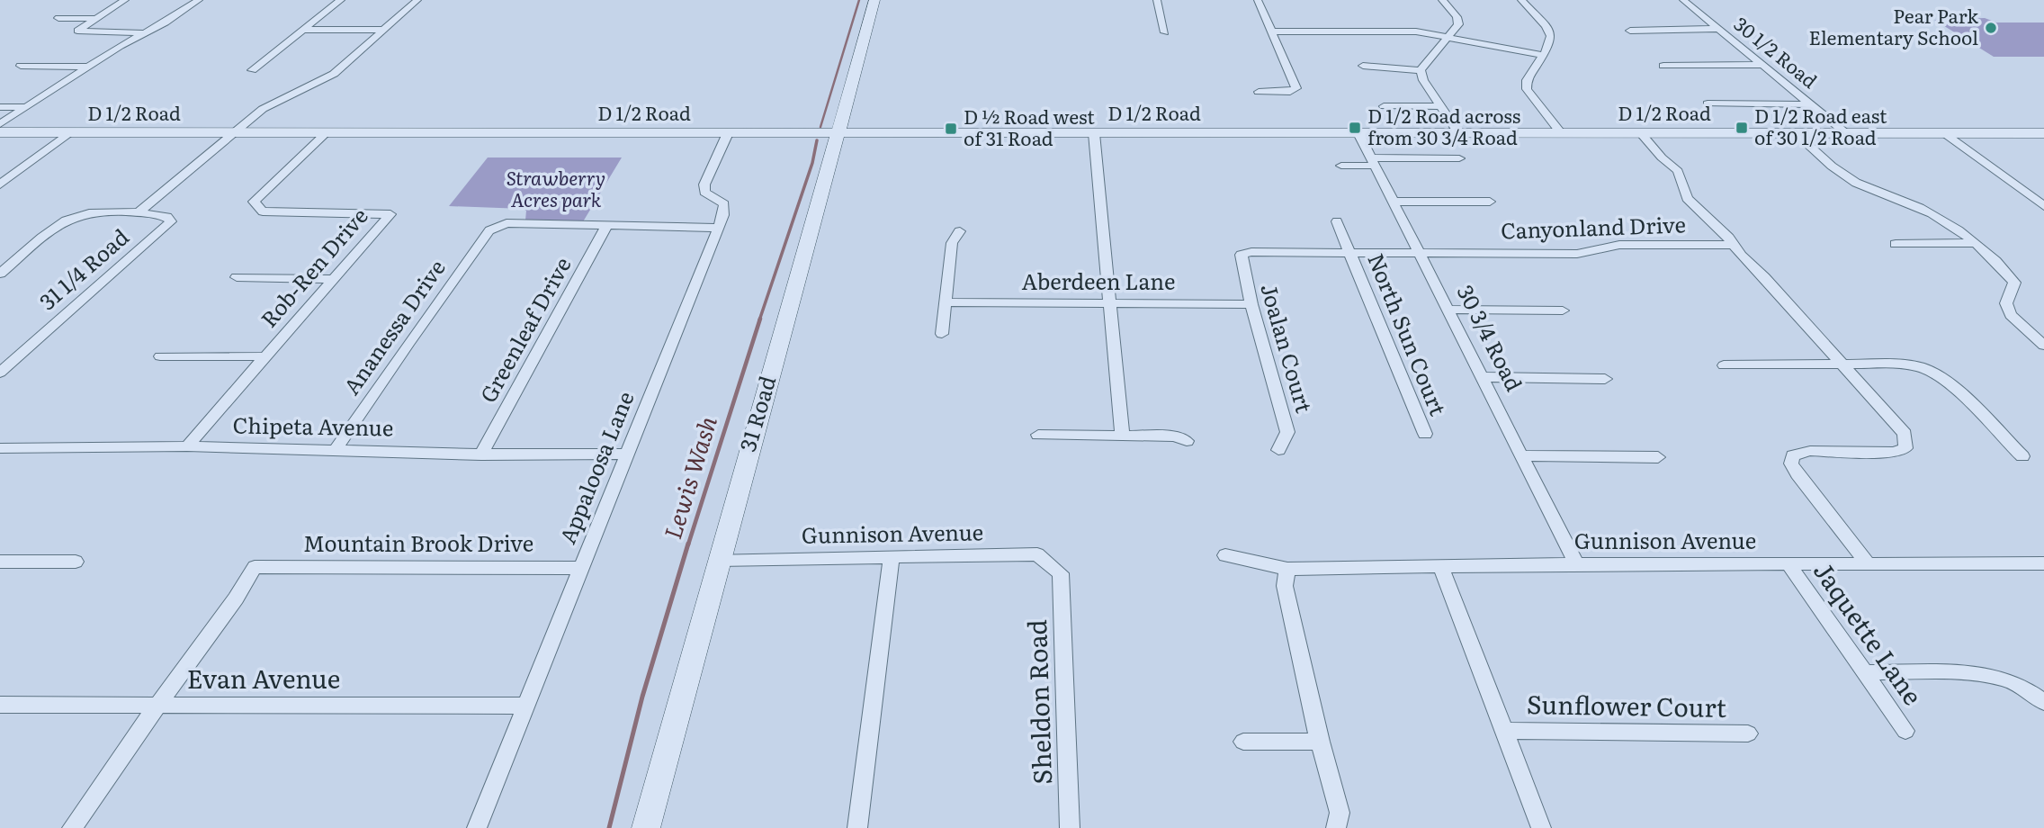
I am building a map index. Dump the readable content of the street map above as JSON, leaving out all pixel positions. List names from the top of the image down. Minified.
{"streets":{"main road":["D 1/2 Road","31 Road"],"street":["30 1/2 Road","Canyonland Drive","Rob-Ren Drive","31 1/4 Road","Aberdeen Lane","Ananessa Drive","Greenleaf Drive","North Sun Court","30 3/4 Road","Joalan Court","Chipeta Avenue","Appaloosa Lane","Gunnison Avenue","Mountain Brook Drive","Jaquette Lane","Evan Avenue","Sheldon Road","Sunflower Court"]},"crossings":[["30 1/2 Road","D 1/2 Road"],["D 1/2 Road","Rob-Ren Drive"],["D 1/2 Road","30 3/4 Road"],["D 1/2 Road","31 Road"],["D 1/2 Road","Appaloosa Lane"],["Canyonland Drive","North Sun Court"],["Canyonland Drive","30 3/4 Road"],["Canyonland Drive","Joalan Court"],["Rob-Ren Drive","Chipeta Avenue"],["Aberdeen Lane","Joalan Court"],["Ananessa Drive","Greenleaf Drive"],["Ananessa Drive","Chipeta Avenue"],["Greenleaf Drive","Chipeta Avenue"],["30 3/4 Road","Gunnison Avenue"],["31 Road","Gunnison Avenue"],["Chipeta Avenue","Appaloosa Lane"],["Appaloosa Lane","Mountain Brook Drive"],["Appaloosa Lane","Evan Avenue"],["Gunnison Avenue","Jaquette Lane"],["Gunnison Avenue","Sheldon Road"],["Mountain Brook Drive","Evan Avenue"]],"water":["Lewis Wash"],"parks":["Strawberry Acres park"],"places":{"other":["Pear Park Elementary School"],"transit":["D 1/2 Road across from 30 3/4 Road","D 1/2 Road east of 30 1/2 Road","D ½ Road west of 31 Road"]}}
